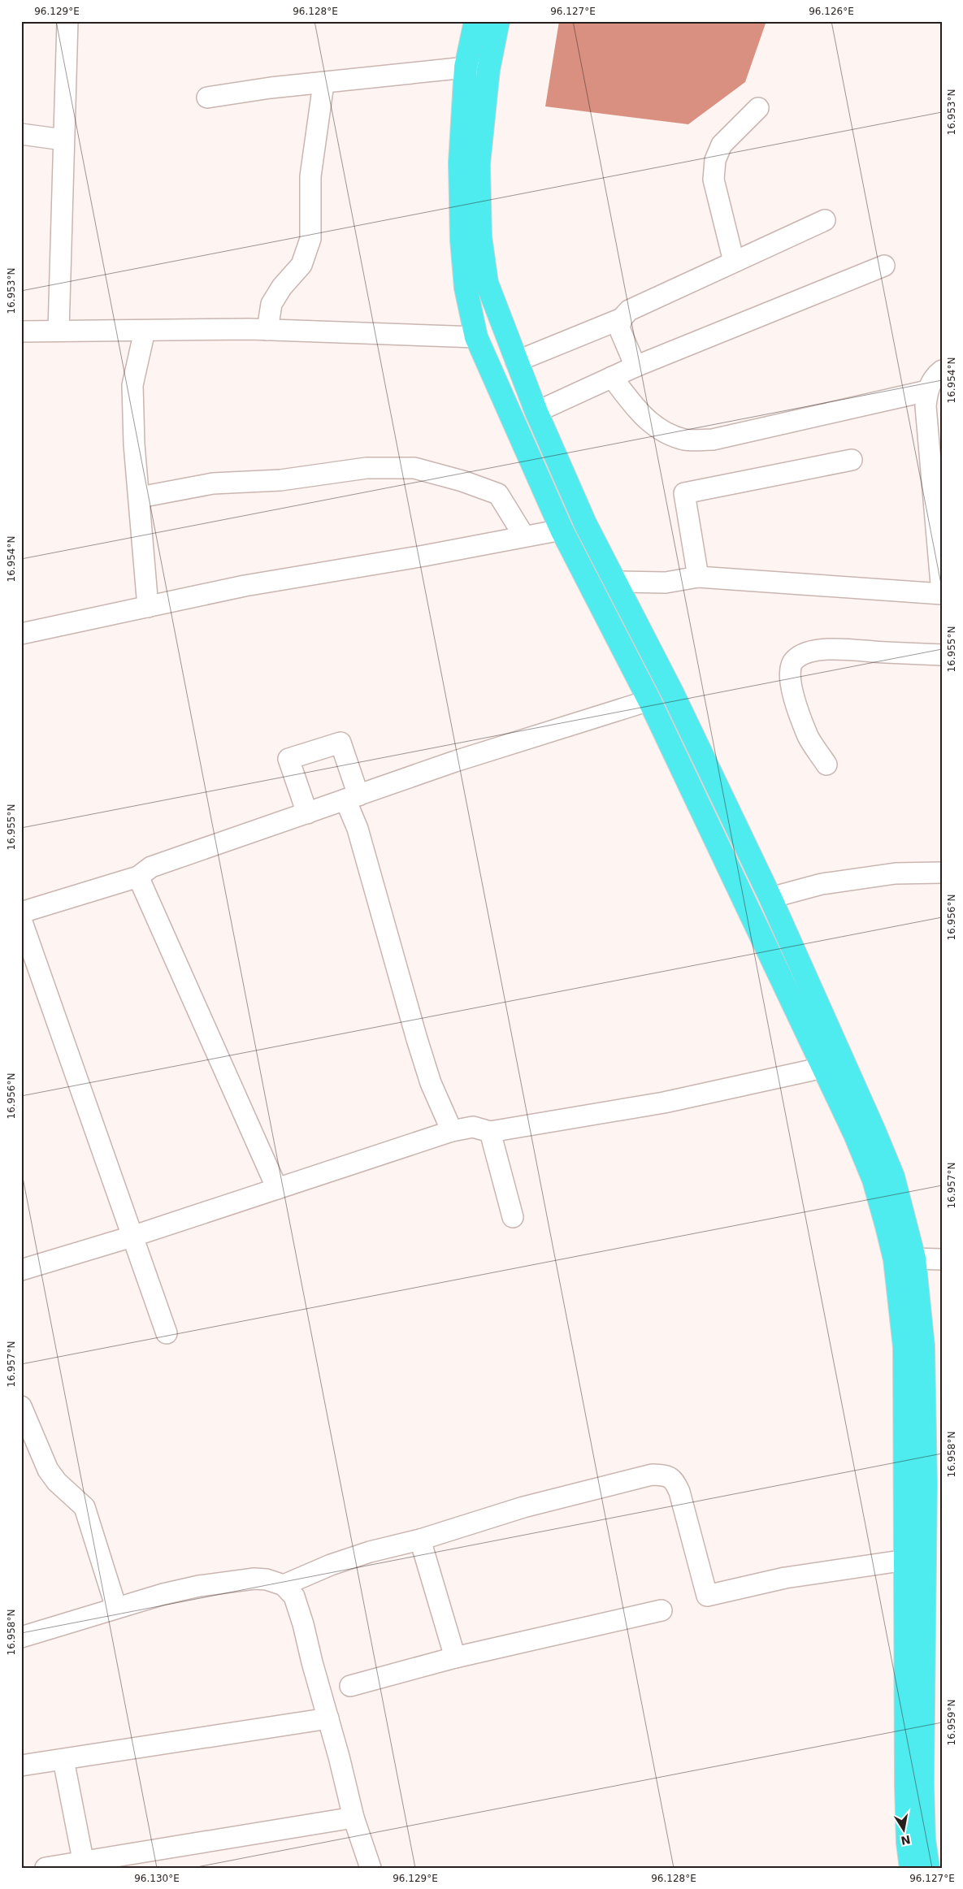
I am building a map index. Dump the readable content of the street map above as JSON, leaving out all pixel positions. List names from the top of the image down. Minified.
{"north":"bottom","coordinates":["96.129°E","96.128°E","96.127°E","96.126°E","16.953°N","16.954°N","16.955°N","16.956°N","16.957°N","16.958°N","16.959°N","96.130°E"]}
